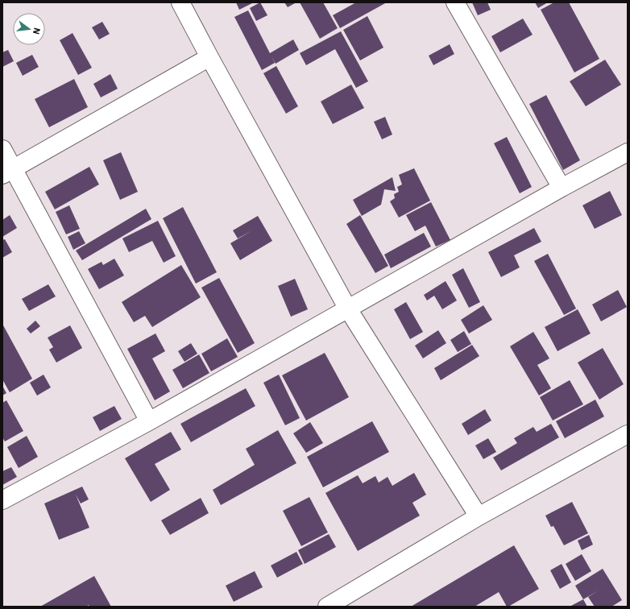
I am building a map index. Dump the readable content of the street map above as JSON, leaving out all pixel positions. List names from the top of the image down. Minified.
{"north":"right"}
